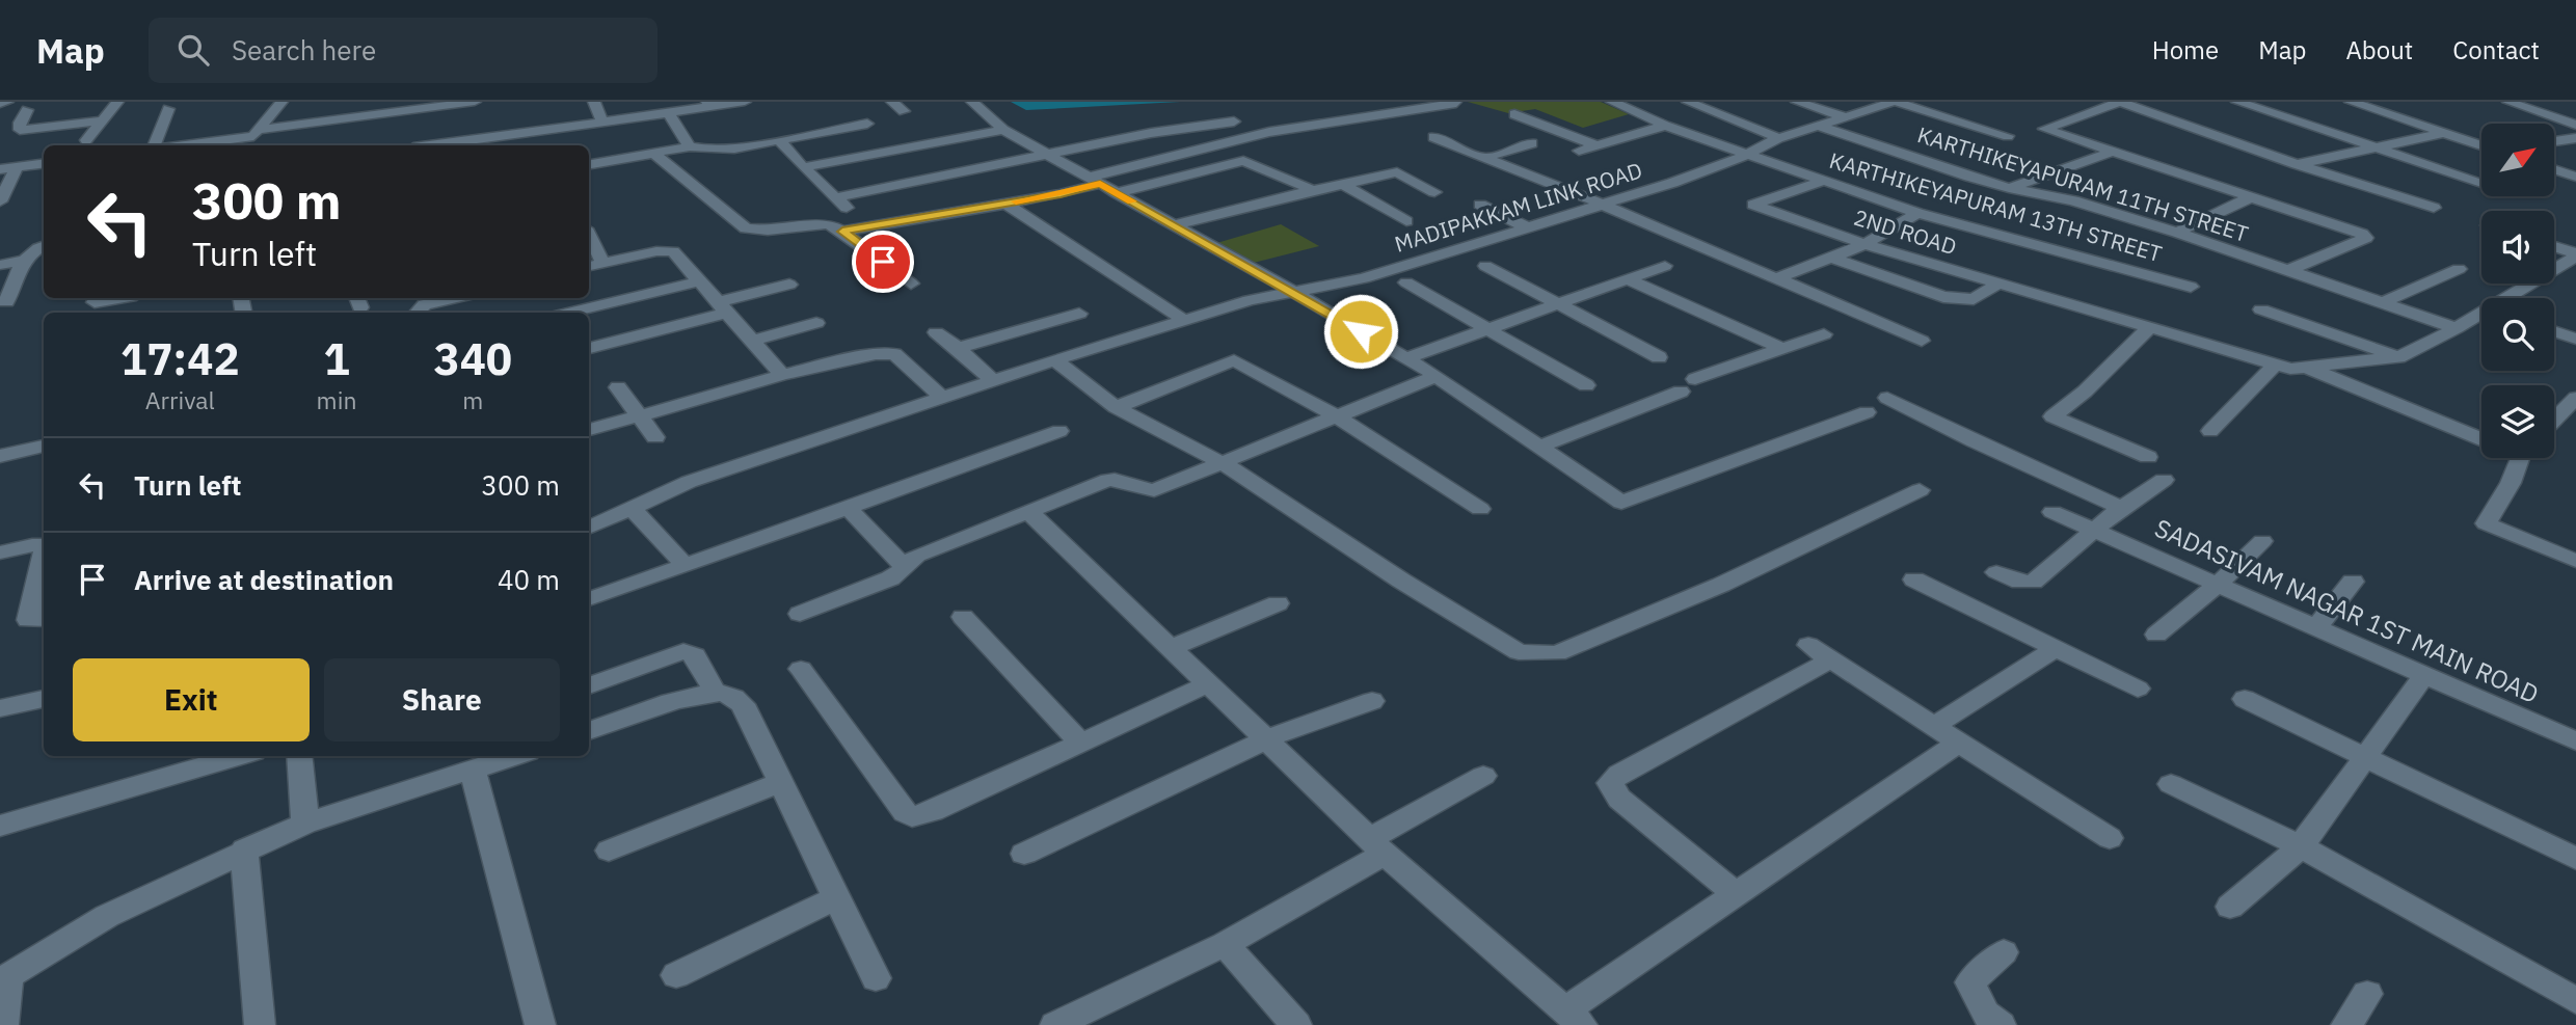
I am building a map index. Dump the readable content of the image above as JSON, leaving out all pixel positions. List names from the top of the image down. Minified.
{"streets":{"street":["KARTHIKEYAPURAM 11TH STREET","MADIPAKKAM LINK ROAD","KARTHIKEYAPURAM 13TH STREET","2ND ROAD","SADASIVAM NAGAR 1ST MAIN ROAD"]},"crossings":[["KARTHIKEYAPURAM 11TH STREET","MADIPAKKAM LINK ROAD"],["MADIPAKKAM LINK ROAD","KARTHIKEYAPURAM 13TH STREET"],["KARTHIKEYAPURAM 13TH STREET","2ND ROAD"]],"north":"top right","page":{"header":"Map","search":"Search here","nav":["Home","Map","About","Contact"],"turn":["300 m","Turn left"],"eta":["17:42","Arrival","1","min","340","m"],"list":[{"name":"Turn left","value":"300 m"},{"name":"Arrive at destination","value":"40 m"}],"buttons":["Exit","Share"]}}
